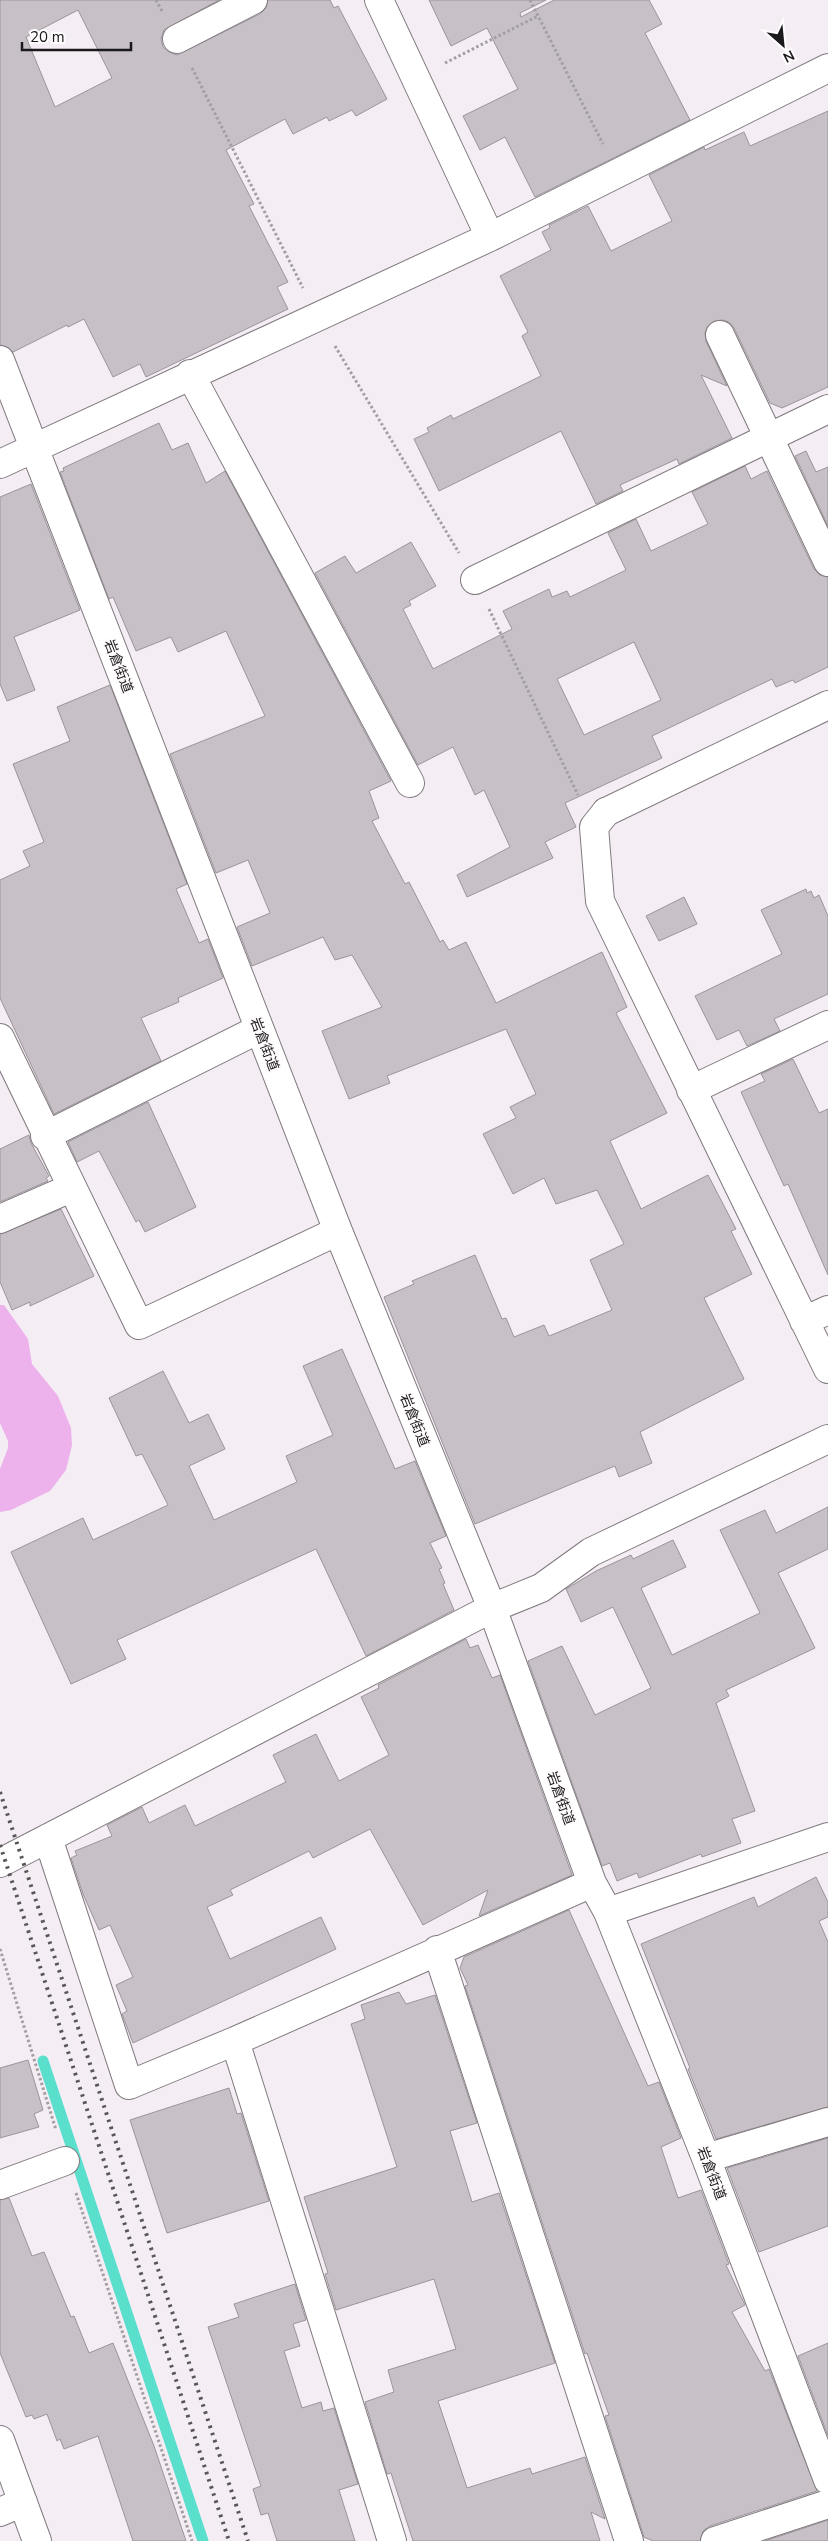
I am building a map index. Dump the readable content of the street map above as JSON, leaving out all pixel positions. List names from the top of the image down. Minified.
{"streets":{"street":["岩倉街道"]},"scale_bar":"20 m","north":"bottom right"}
